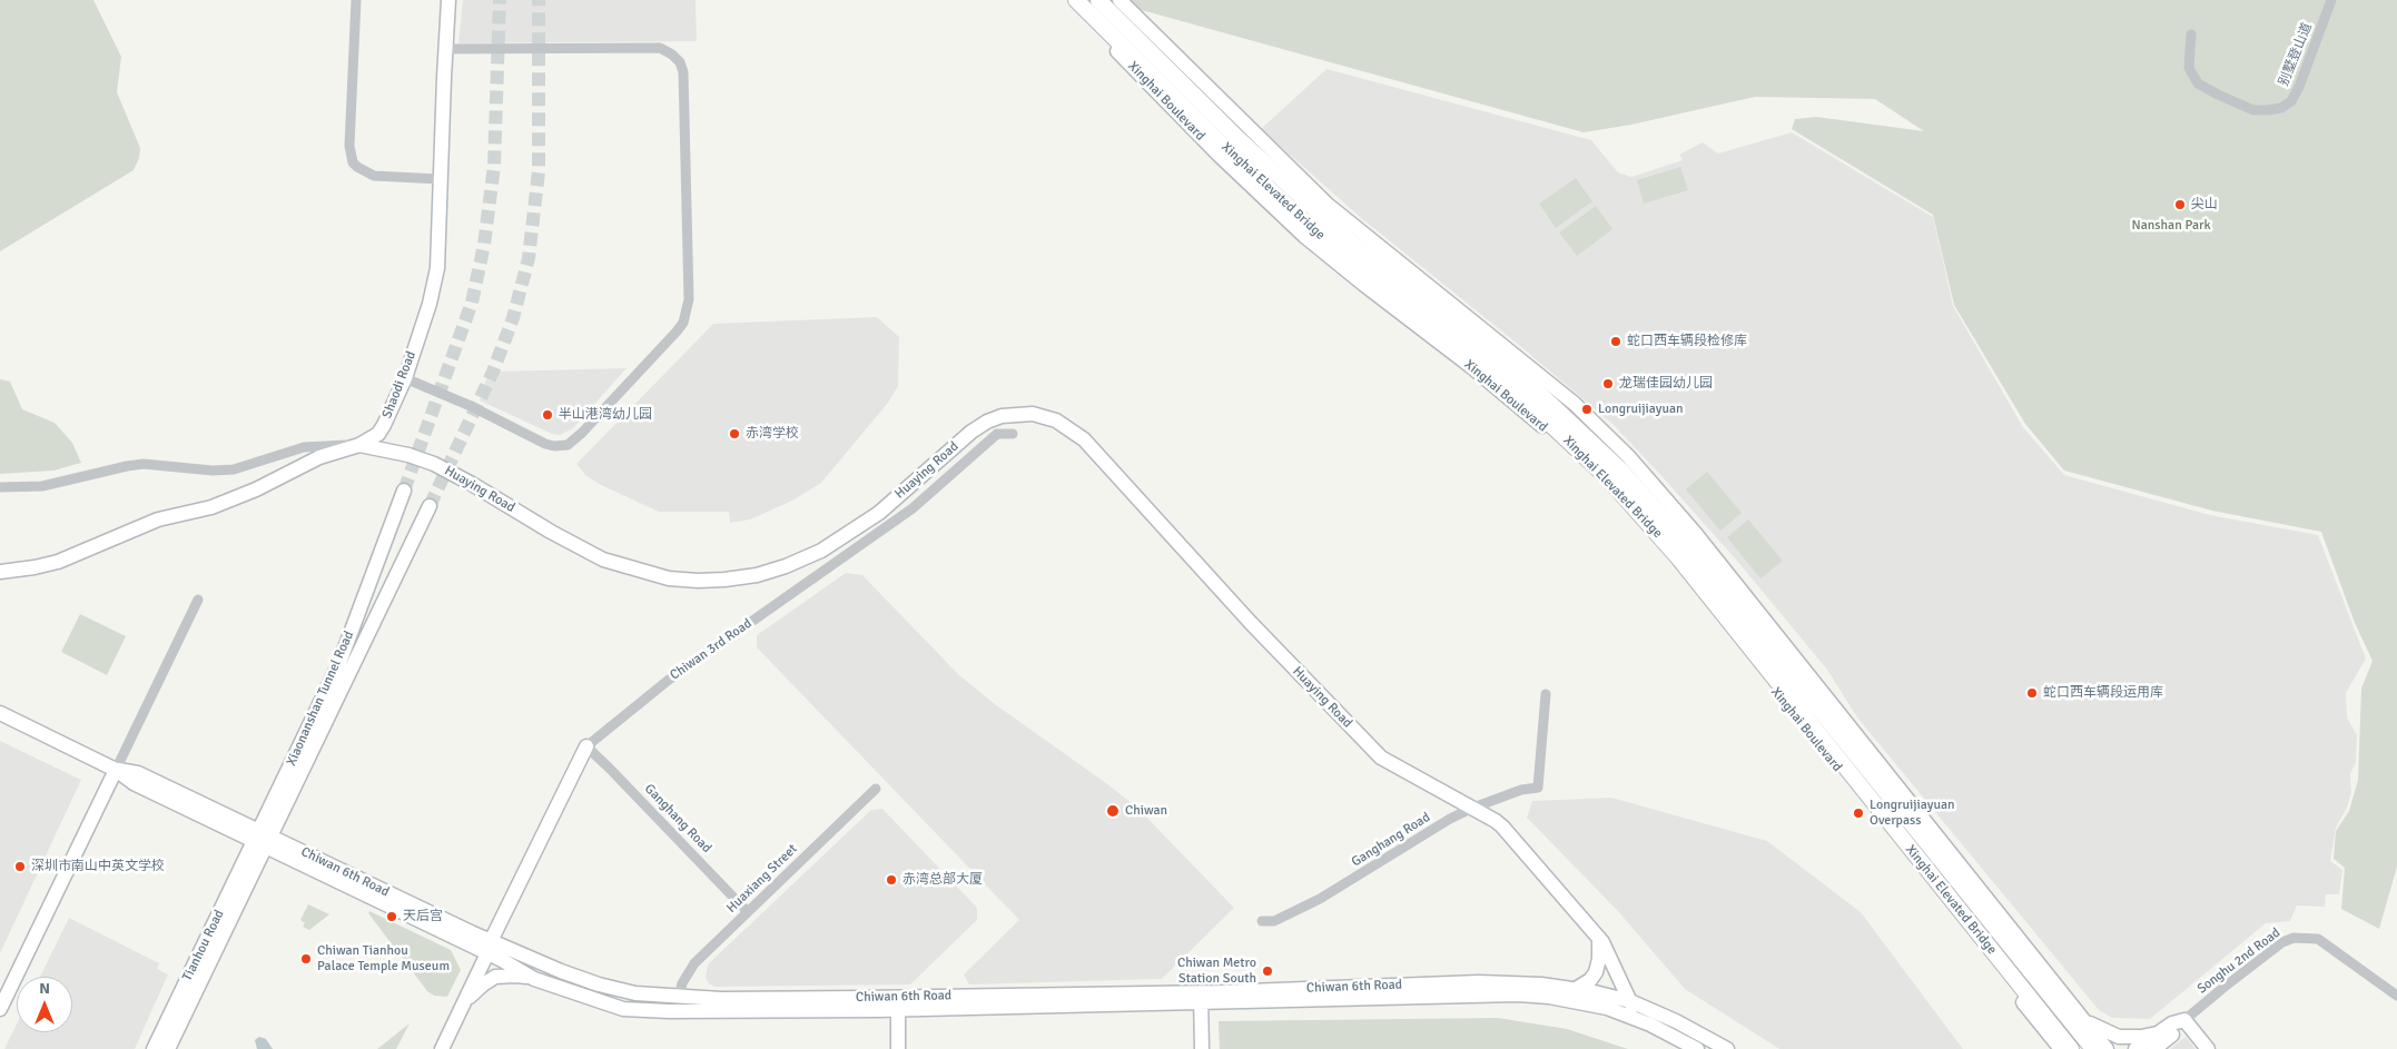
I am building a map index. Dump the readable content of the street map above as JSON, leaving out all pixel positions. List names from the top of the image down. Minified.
{"streets":{"main road":["Xinghai Elevated Bridge"],"street":["别墅登山道","Xinghai Boulevard","Shaodi Road","Huaying Road","Chiwan 3rd Road","Xiaonanshan Tunnel Road","Ganghang Road","Chiwan 6th Road","Huaxiang Street","Tianhou Road","Songhu 2nd Road"]},"crossings":[["Shaodi Road","Huaying Road"],["Huaying Road","Ganghang Road"],["Huaying Road","Chiwan 6th Road"],["Chiwan 3rd Road","Ganghang Road"],["Chiwan 3rd Road","Chiwan 6th Road"],["Xiaonanshan Tunnel Road","Chiwan 6th Road"],["Xiaonanshan Tunnel Road","Tianhou Road"],["Ganghang Road","Huaxiang Street"],["Chiwan 6th Road","Huaxiang Street"],["Chiwan 6th Road","Tianhou Road"]],"parks":["Nanshan Park"],"places":["尖山","蛇口西车辆段检修库","龙瑞佳园幼儿园","Longruijiayuan","半山港湾幼儿园","赤湾学校","蛇口西车辆段运用库","Chiwan","Longruijiayuan Overpass","深圳市南山中英文学校","赤湾总部大厦","天后宫","Chiwan Tianhou Palace Temple Museum","Chiwan Metro Station South"],"north":"top"}
